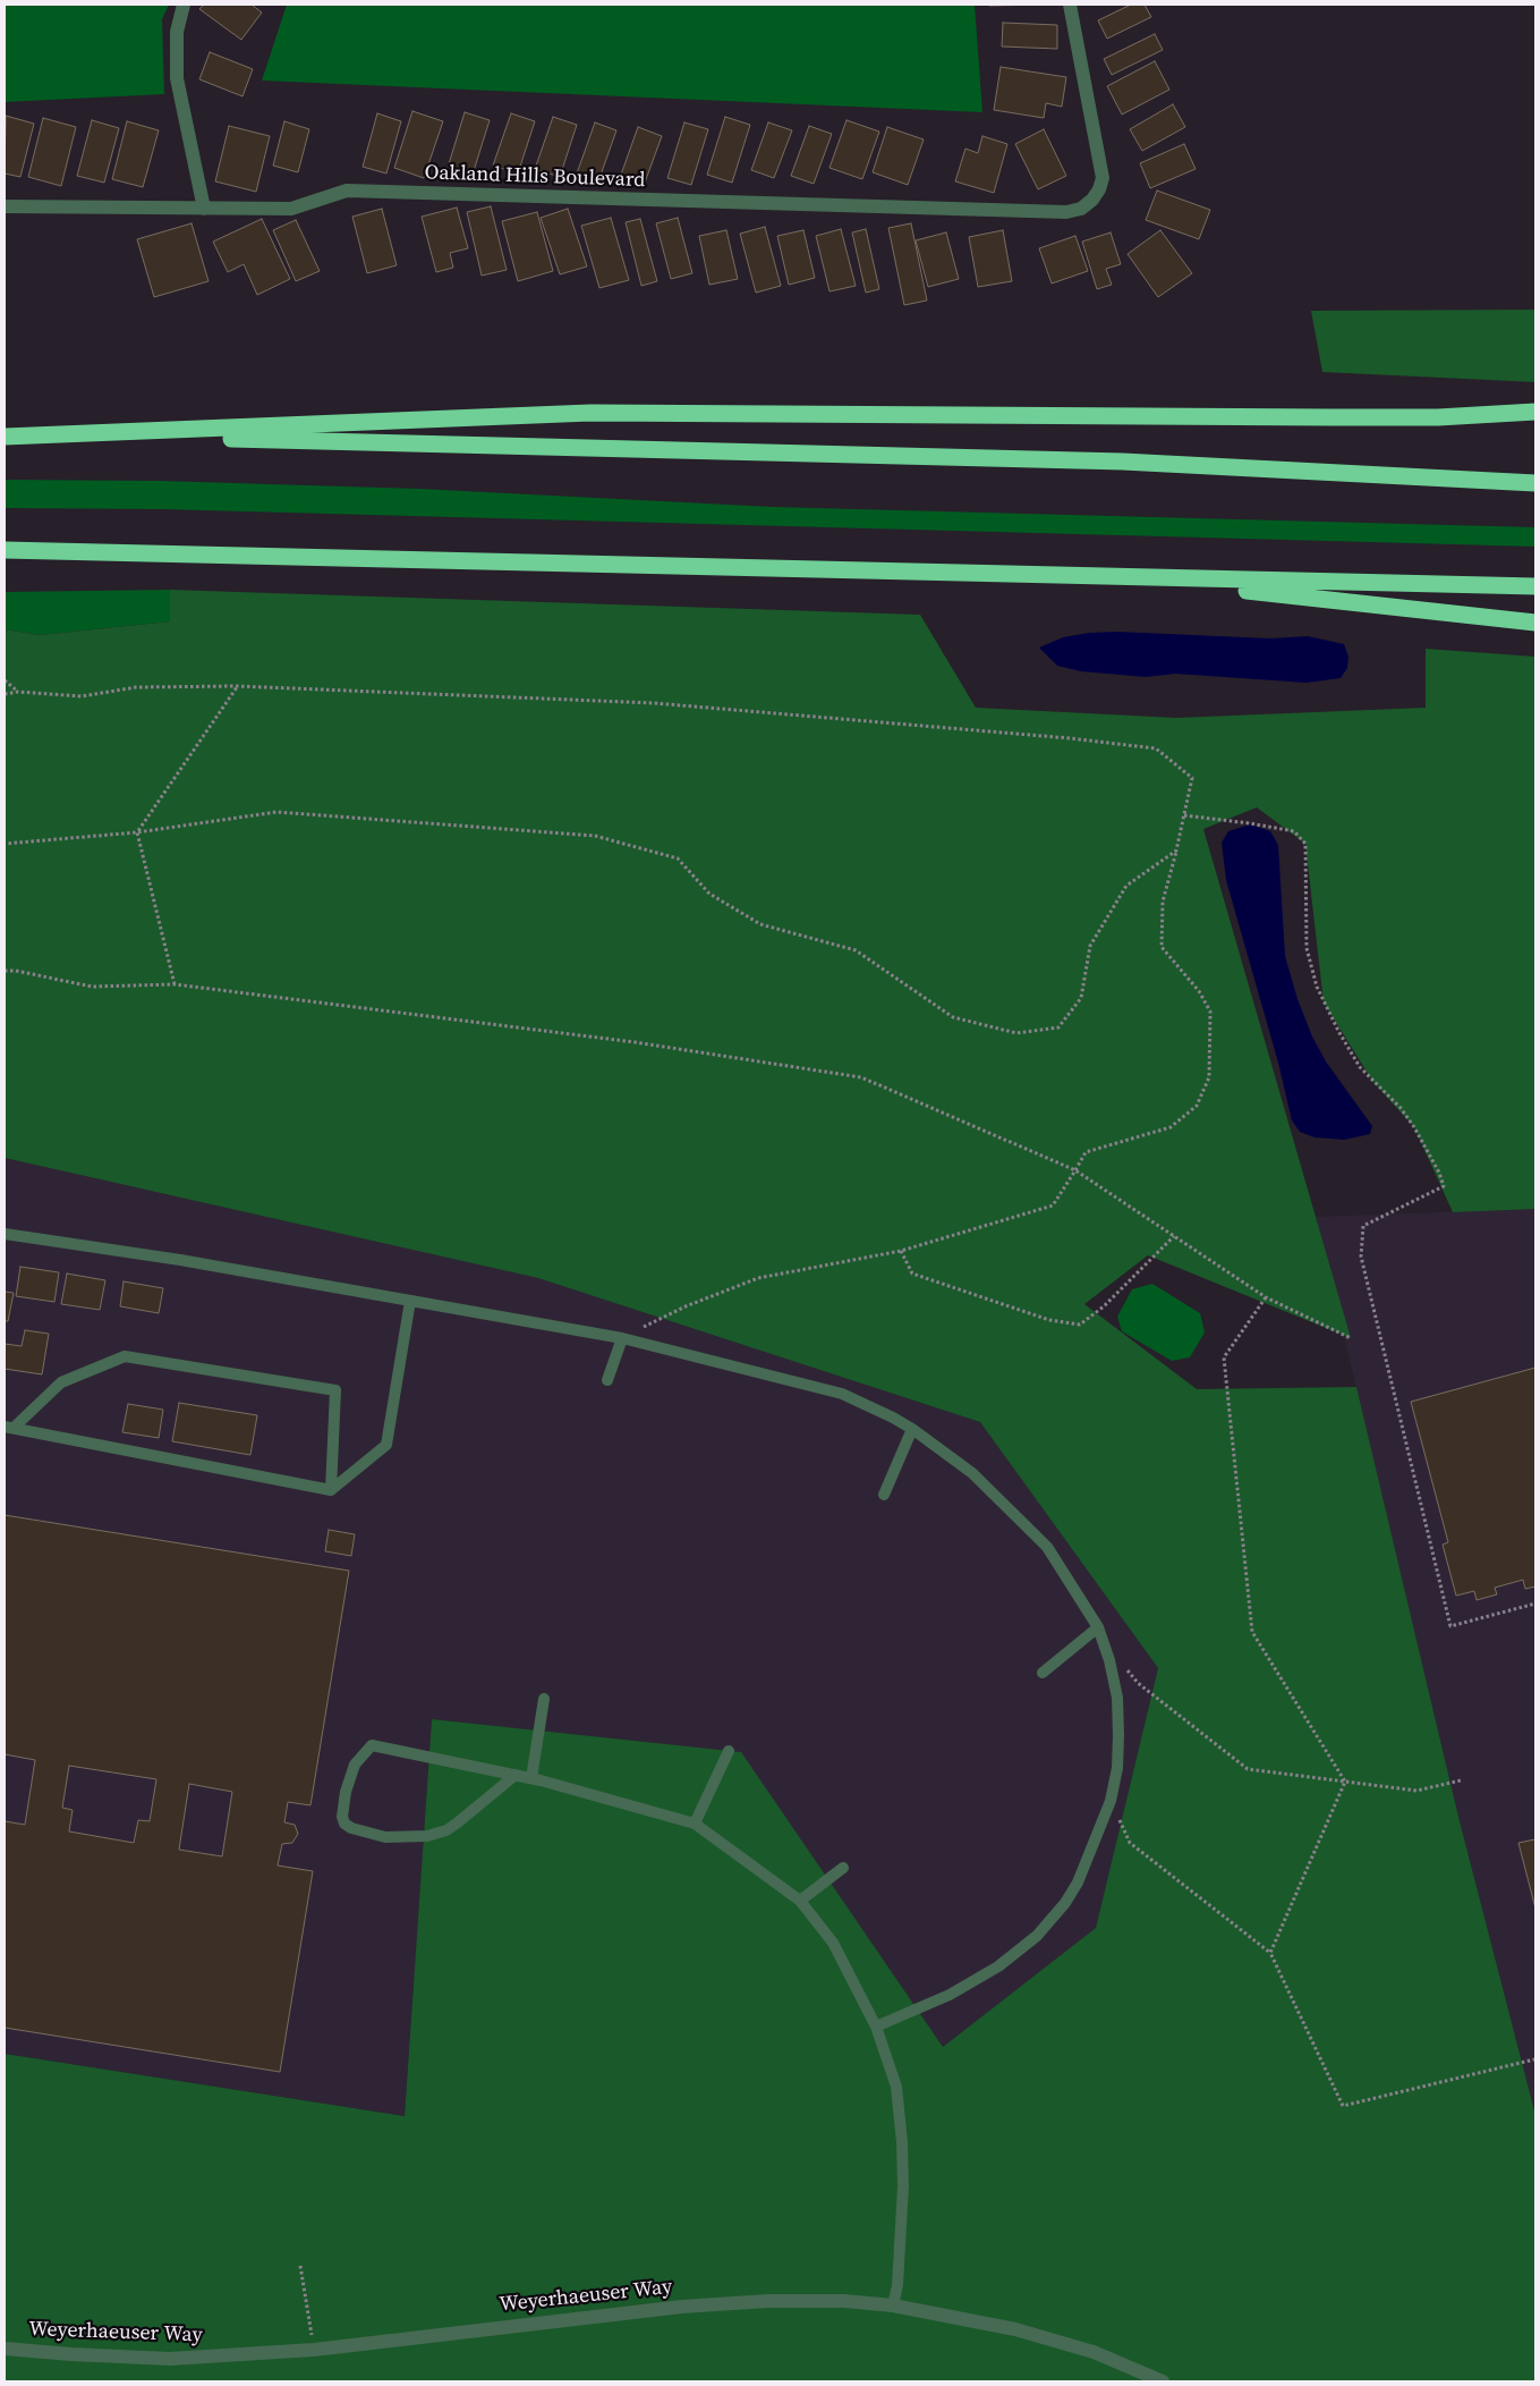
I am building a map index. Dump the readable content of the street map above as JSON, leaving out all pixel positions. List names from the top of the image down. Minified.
{"streets":{"street":["Oakland Hills Boulevard","Weyerhaeuser Way"]}}
